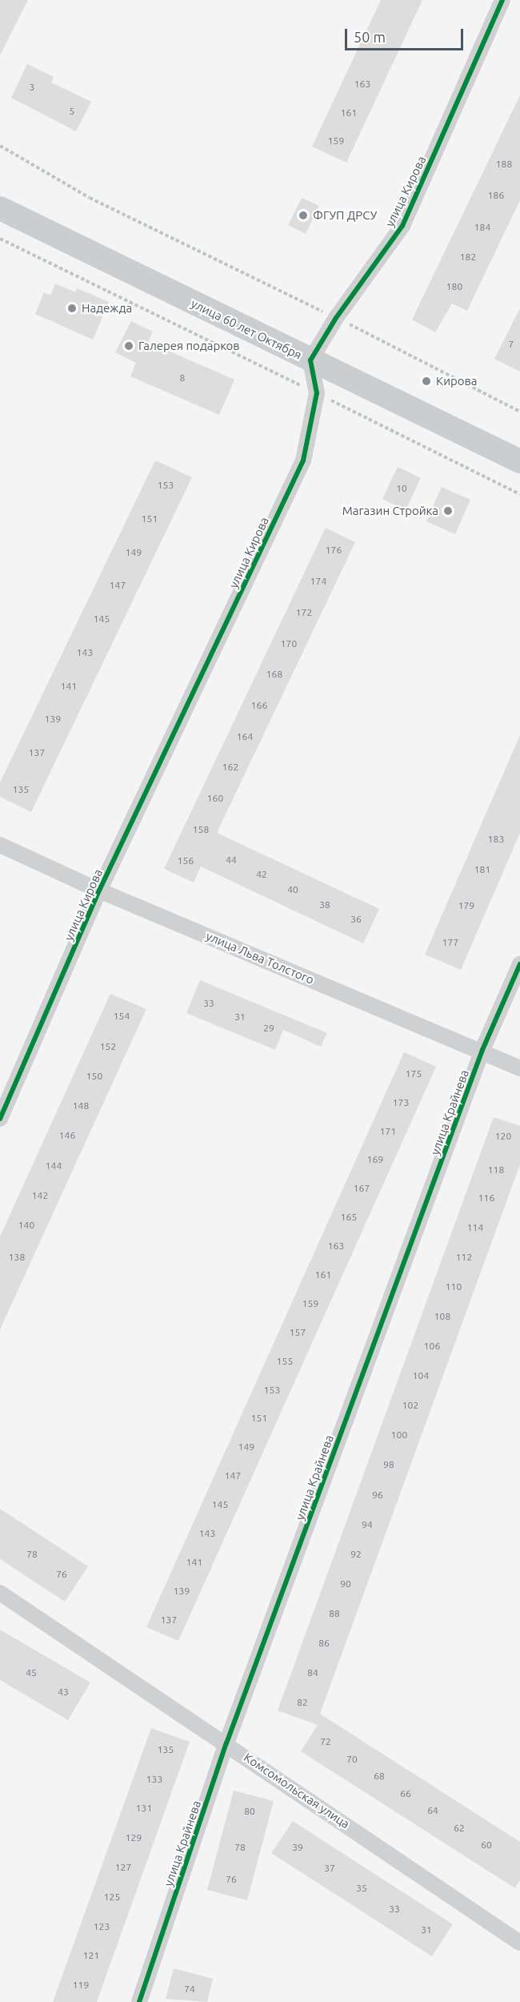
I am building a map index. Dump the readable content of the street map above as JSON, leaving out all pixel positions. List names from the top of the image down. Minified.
{"streets":{"main road":["улица 60 лет Октября"],"street":["улица Кирова","улица Льва Толстого","улица Крайнева","Комсомольская улица"]},"crossings":[["улица Кирова","улица 60 лет Октября"],["улица Кирова","улица Льва Толстого"],["улица Льва Толстого","улица Крайнева"],["улица Крайнева","Комсомольская улица"]],"places":["ФГУП ДРСУ","Надежда","Галерея подарков","Кирова","Магазин Стройка"],"house_numbers":["163","3","5","161","159","188","186","184","182","180","7","8","153","10","151","176","149","174","147","172","145","170","143","168","141","166","139","164","137","162","135","160","158","183","44","156","181","42","40","38","179","36","177","33","154","31","29","152","175","150","173","148","171","146","120","169","144","118","167","142","116","165","140","114","163","138","112","161","110","159","108","157","106","155","104","153","102","151","100","149","98","147","96","145","94","143","78","92","141","76","90","139","88","137","86","45","84","43","82","72","135","70","68","133","66","131","64","80","62","129","60","78","39","127","37","76","35","125","33","123","31","121","119","74"],"scale_bar":"50 m"}
